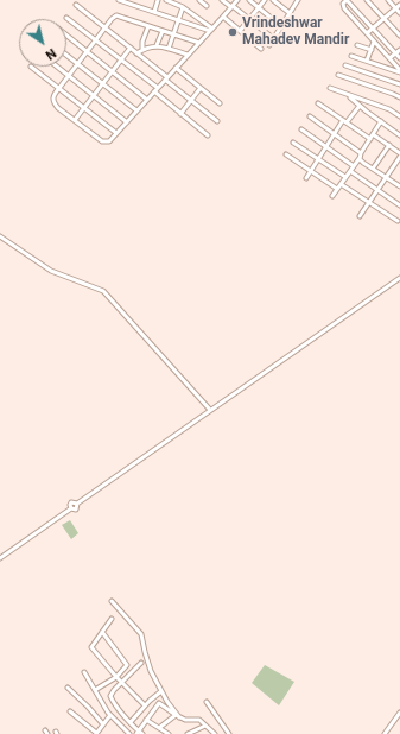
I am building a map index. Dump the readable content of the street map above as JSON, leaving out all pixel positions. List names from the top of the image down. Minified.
{"places":["Vrindeshwar Mahadev Mandir"],"north":"bottom right"}
